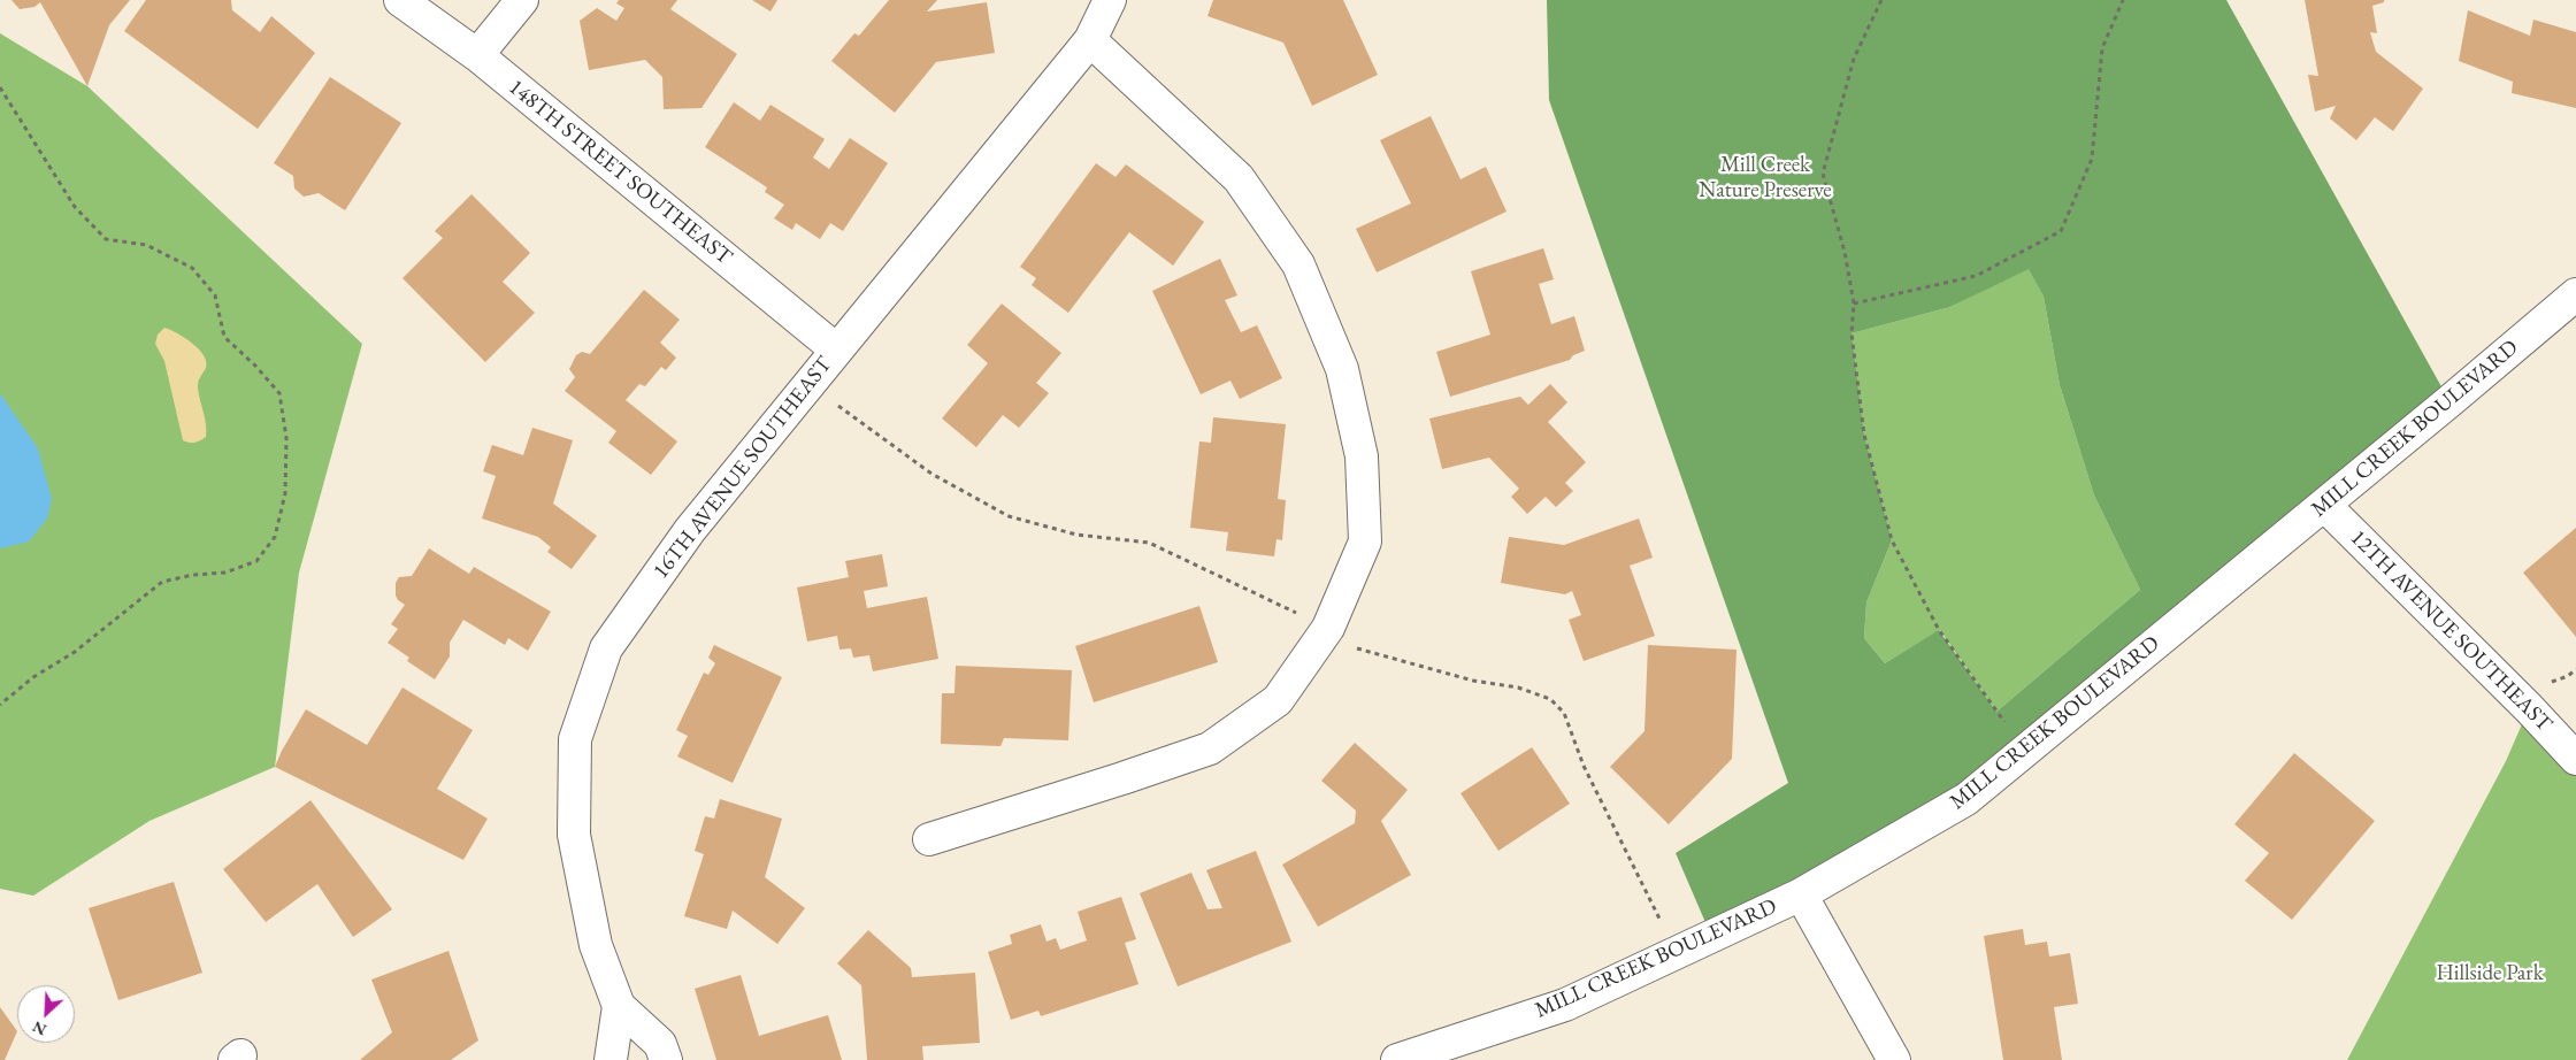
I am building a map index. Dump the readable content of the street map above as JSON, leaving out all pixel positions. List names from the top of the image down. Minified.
{"streets":{"street":["148TH STREET SOUTHEAST","MILL CREEK BOULEVARD","16TH AVENUE SOUTHEAST","12TH AVENUE SOUTHEAST"]},"crossings":[["148TH STREET SOUTHEAST","16TH AVENUE SOUTHEAST"],["MILL CREEK BOULEVARD","12TH AVENUE SOUTHEAST"]],"parks":["Mill Creek Nature Preserve","Hillside Park"],"north":"bottom left"}
